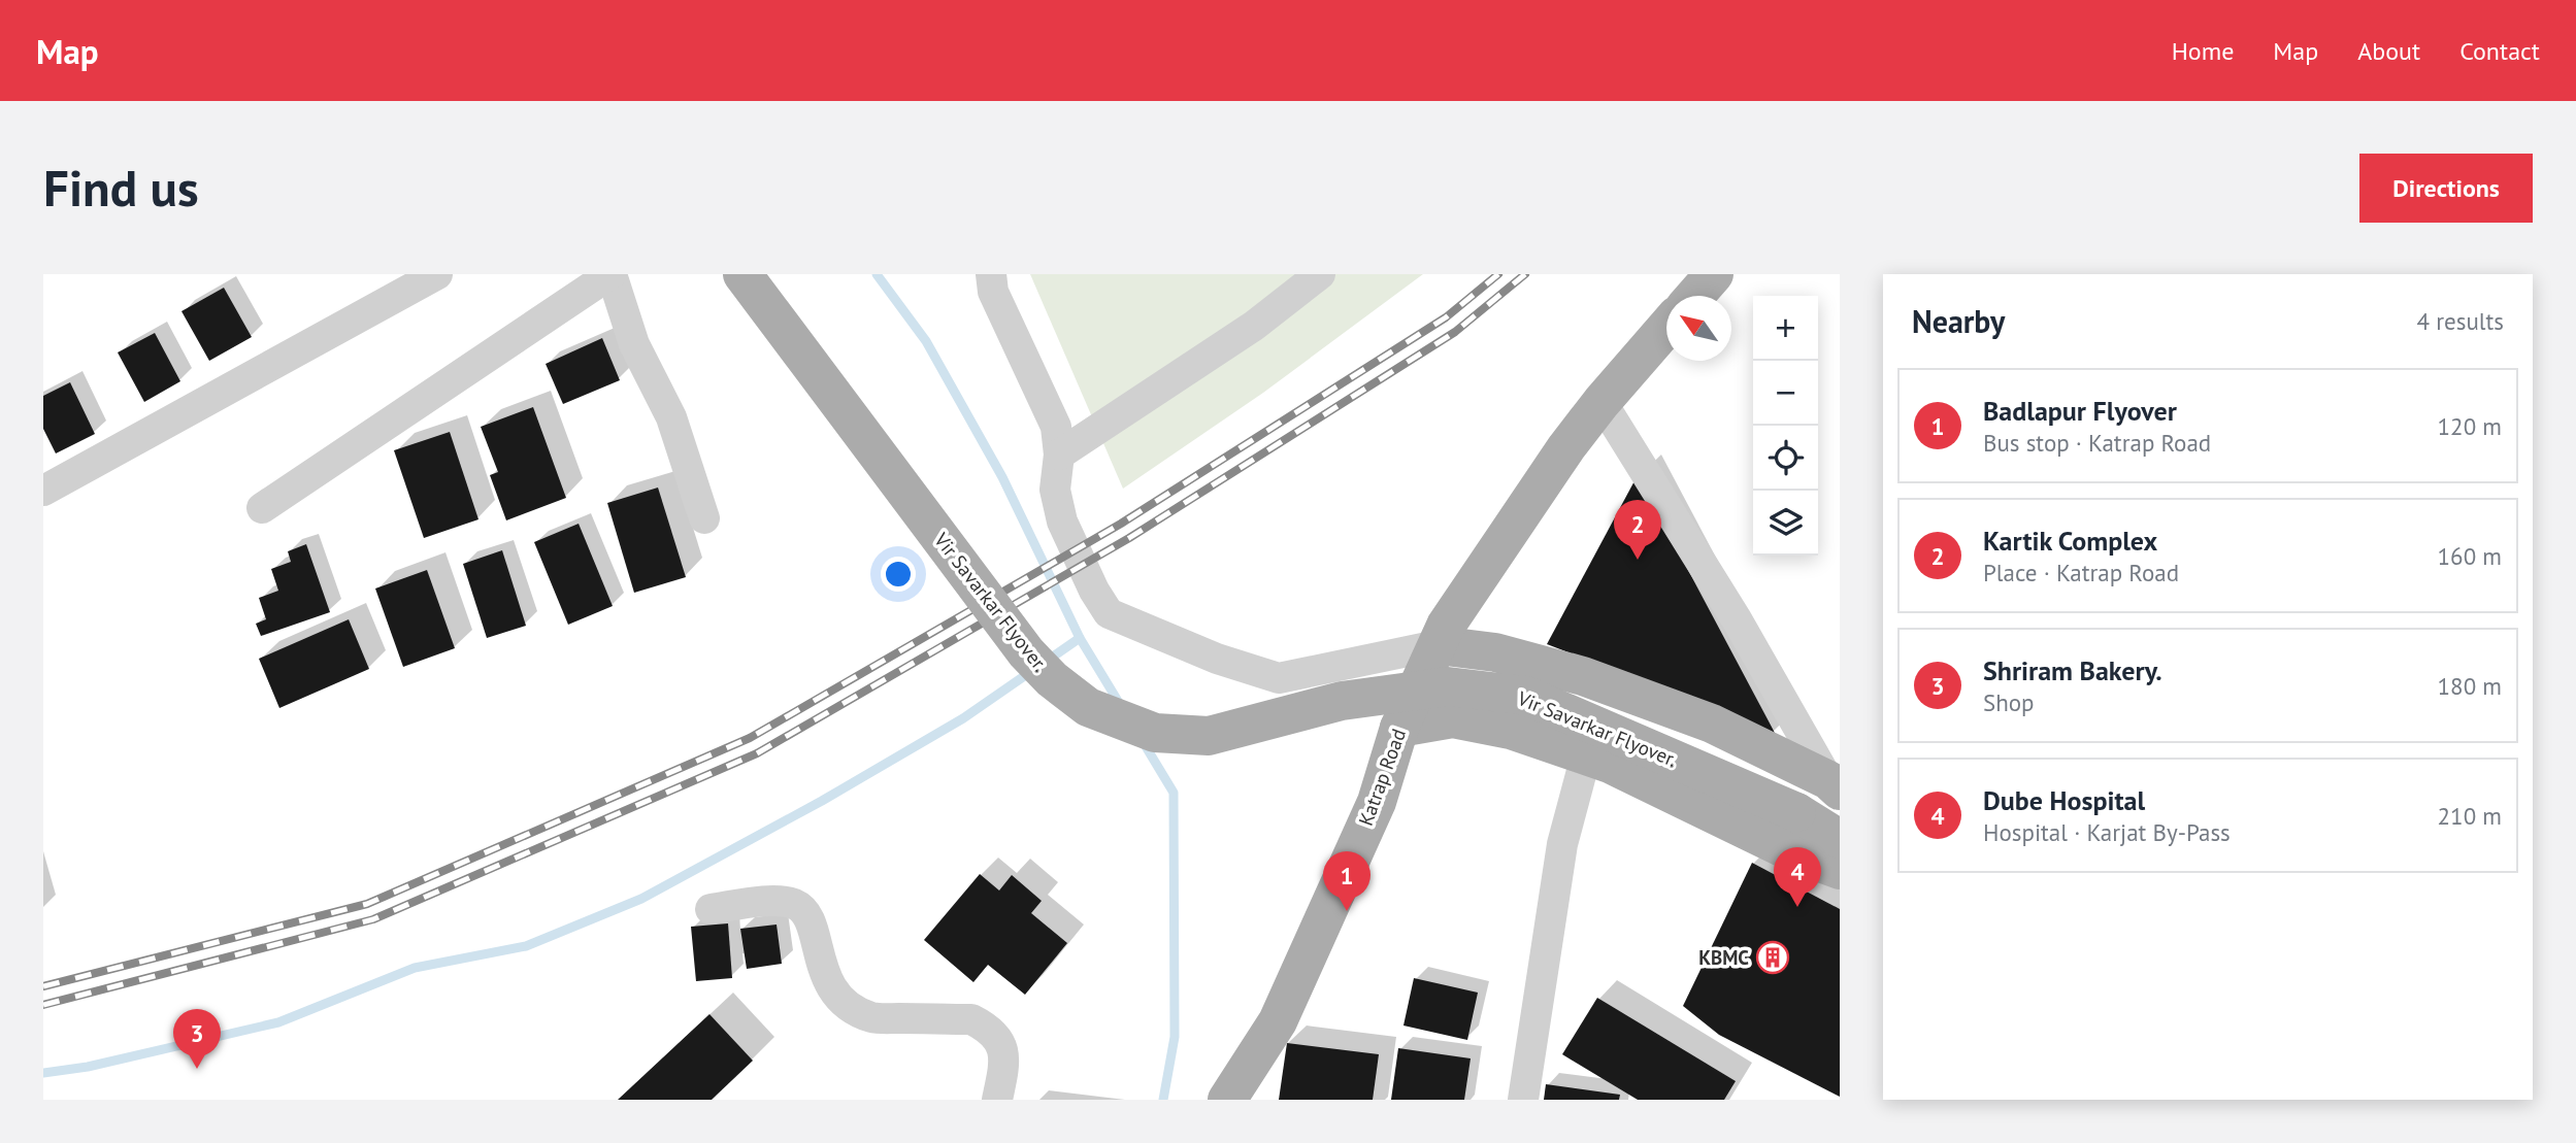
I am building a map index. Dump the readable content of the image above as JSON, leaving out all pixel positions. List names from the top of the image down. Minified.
{"streets":{"main road":["Vir Savarkar Flyover.","Katrap Road"]},"places":{"building":["KBMC"]},"north":"top left","page":{"header":"Map","nav":["Home","Map","About","Contact"],"buttons":"Directions","title":"Find us","heading":["Nearby","4 results"],"map_buttons":["+","−"],"list":[{"mark":"1","name":"Badlapur Flyover","note":"Bus stop · Katrap Road","value":"120 m"},{"mark":"2","name":"Kartik Complex","note":"Place · Katrap Road","value":"160 m"},{"mark":"3","name":"Shriram Bakery.","note":"Shop","value":"180 m"},{"mark":"4","name":"Dube Hospital","note":"Hospital · Karjat By-Pass","value":"210 m"}],"pins":["2","4","1","3"]}}
